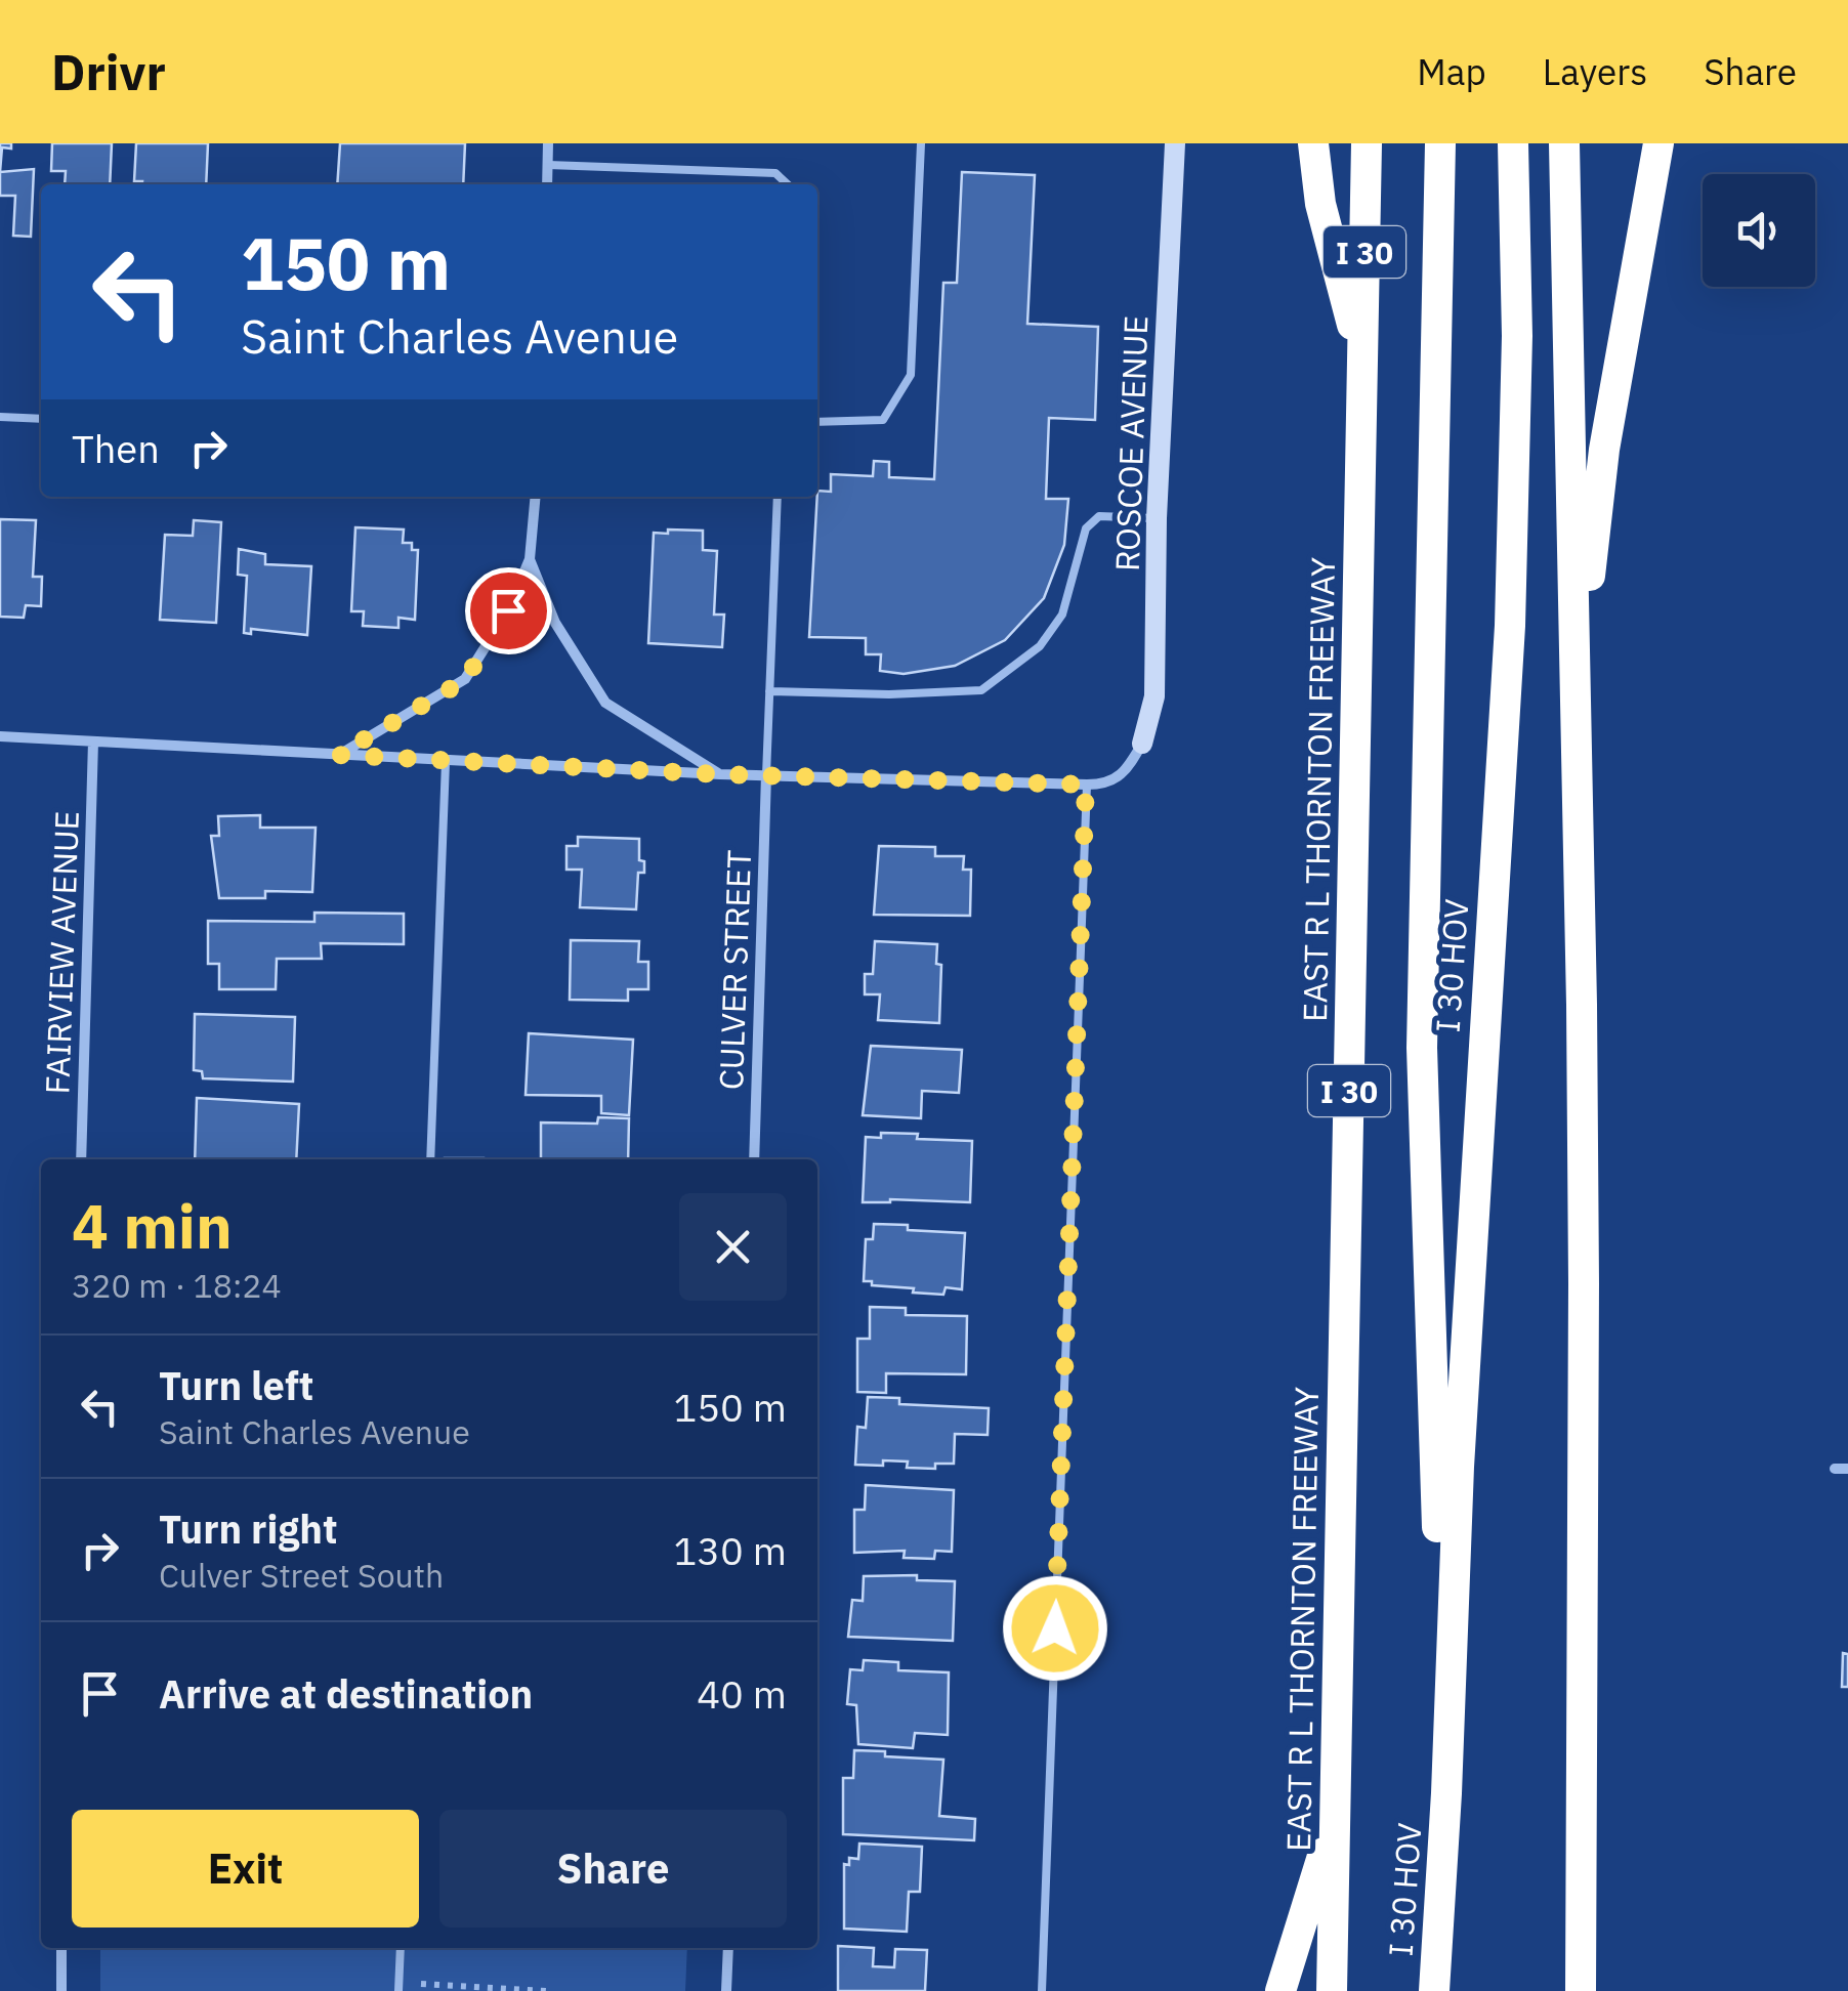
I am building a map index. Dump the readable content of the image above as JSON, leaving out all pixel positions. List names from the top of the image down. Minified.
{"streets":{"highway":["I 30","EAST R L THORNTON FREEWAY","I 30 HOV"],"street":["ROSCOE AVENUE","FAIRVIEW AVENUE","CULVER STREET"]},"page":{"header":"Drivr","nav":["Map","Layers","Share"],"turn":["150 m","Saint Charles Avenue"],"then":"Then","heading":["4 min","320 m · 18:24"],"list":[{"name":"Turn left","note":"Saint Charles Avenue","value":"150 m"},{"name":"Turn right","note":"Culver Street South","value":"130 m"},{"name":"Arrive at destination","value":"40 m"}],"buttons":["Exit","Share"]}}
